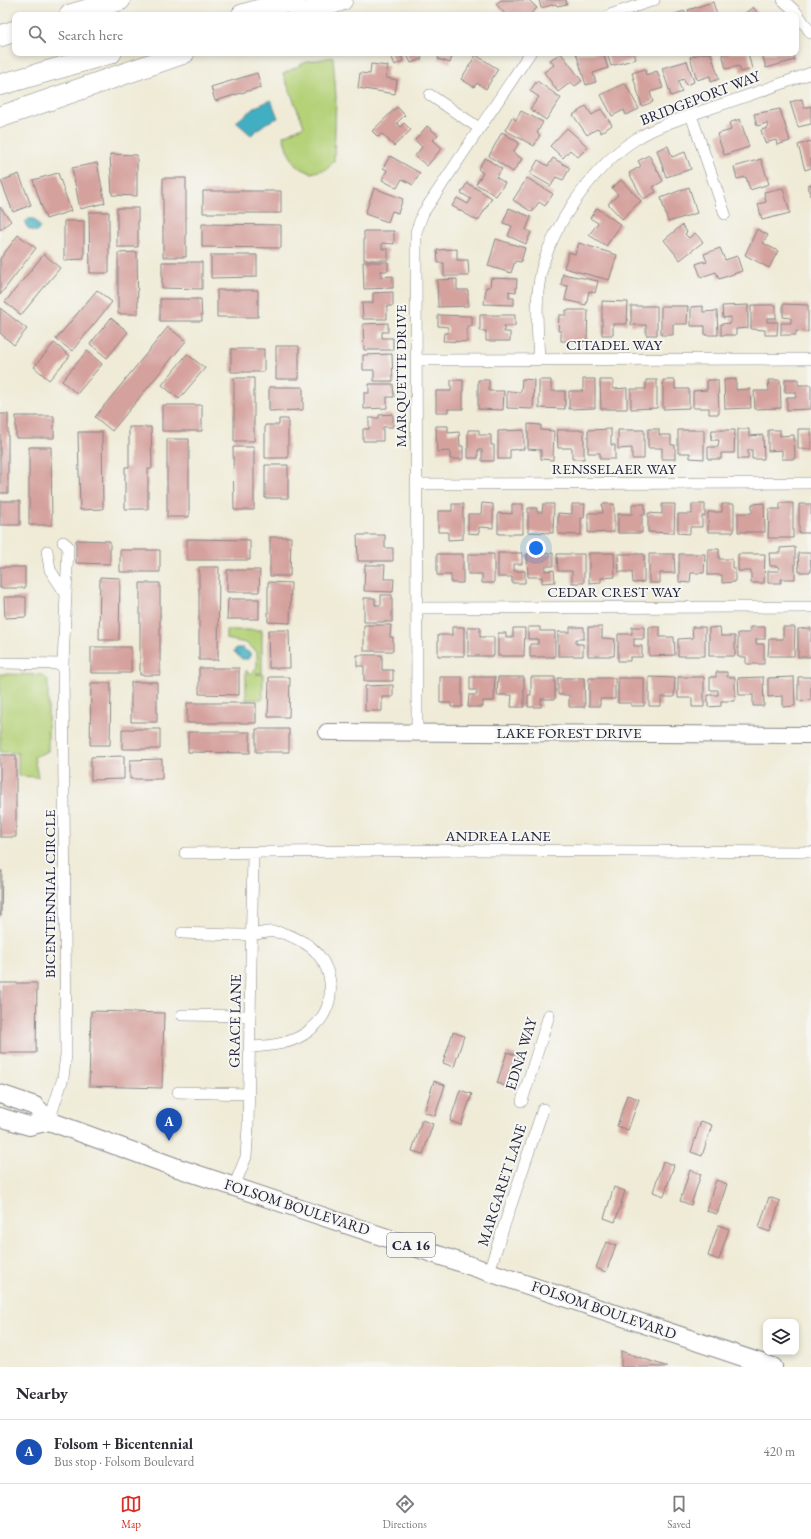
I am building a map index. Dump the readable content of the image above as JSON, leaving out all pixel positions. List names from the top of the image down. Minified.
{"streets":{"main road":["FOLSOM BOULEVARD","CA 16"],"street":["BRIDGEPORT WAY","CITADEL WAY","MARQUETTE DRIVE","RENSSELAER WAY","CEDAR CREST WAY","LAKE FOREST DRIVE","ANDREA LANE","BICENTENNIAL CIRCLE","GRACE LANE","EDNA WAY","MARGARET LANE"]},"crossings":[["BRIDGEPORT WAY","CITADEL WAY"],["CITADEL WAY","MARQUETTE DRIVE"],["MARQUETTE DRIVE","RENSSELAER WAY"],["MARQUETTE DRIVE","CEDAR CREST WAY"],["MARQUETTE DRIVE","LAKE FOREST DRIVE"],["ANDREA LANE","GRACE LANE"],["BICENTENNIAL CIRCLE","FOLSOM BOULEVARD"],["GRACE LANE","FOLSOM BOULEVARD"],["MARGARET LANE","FOLSOM BOULEVARD"]],"page":{"search":"Search here","pins":"A","heading":"Nearby","list":[{"mark":"A","name":"Folsom + Bicentennial","note":"Bus stop · Folsom Boulevard","value":"420 m"}],"nav":["Map","Directions","Saved"]}}
